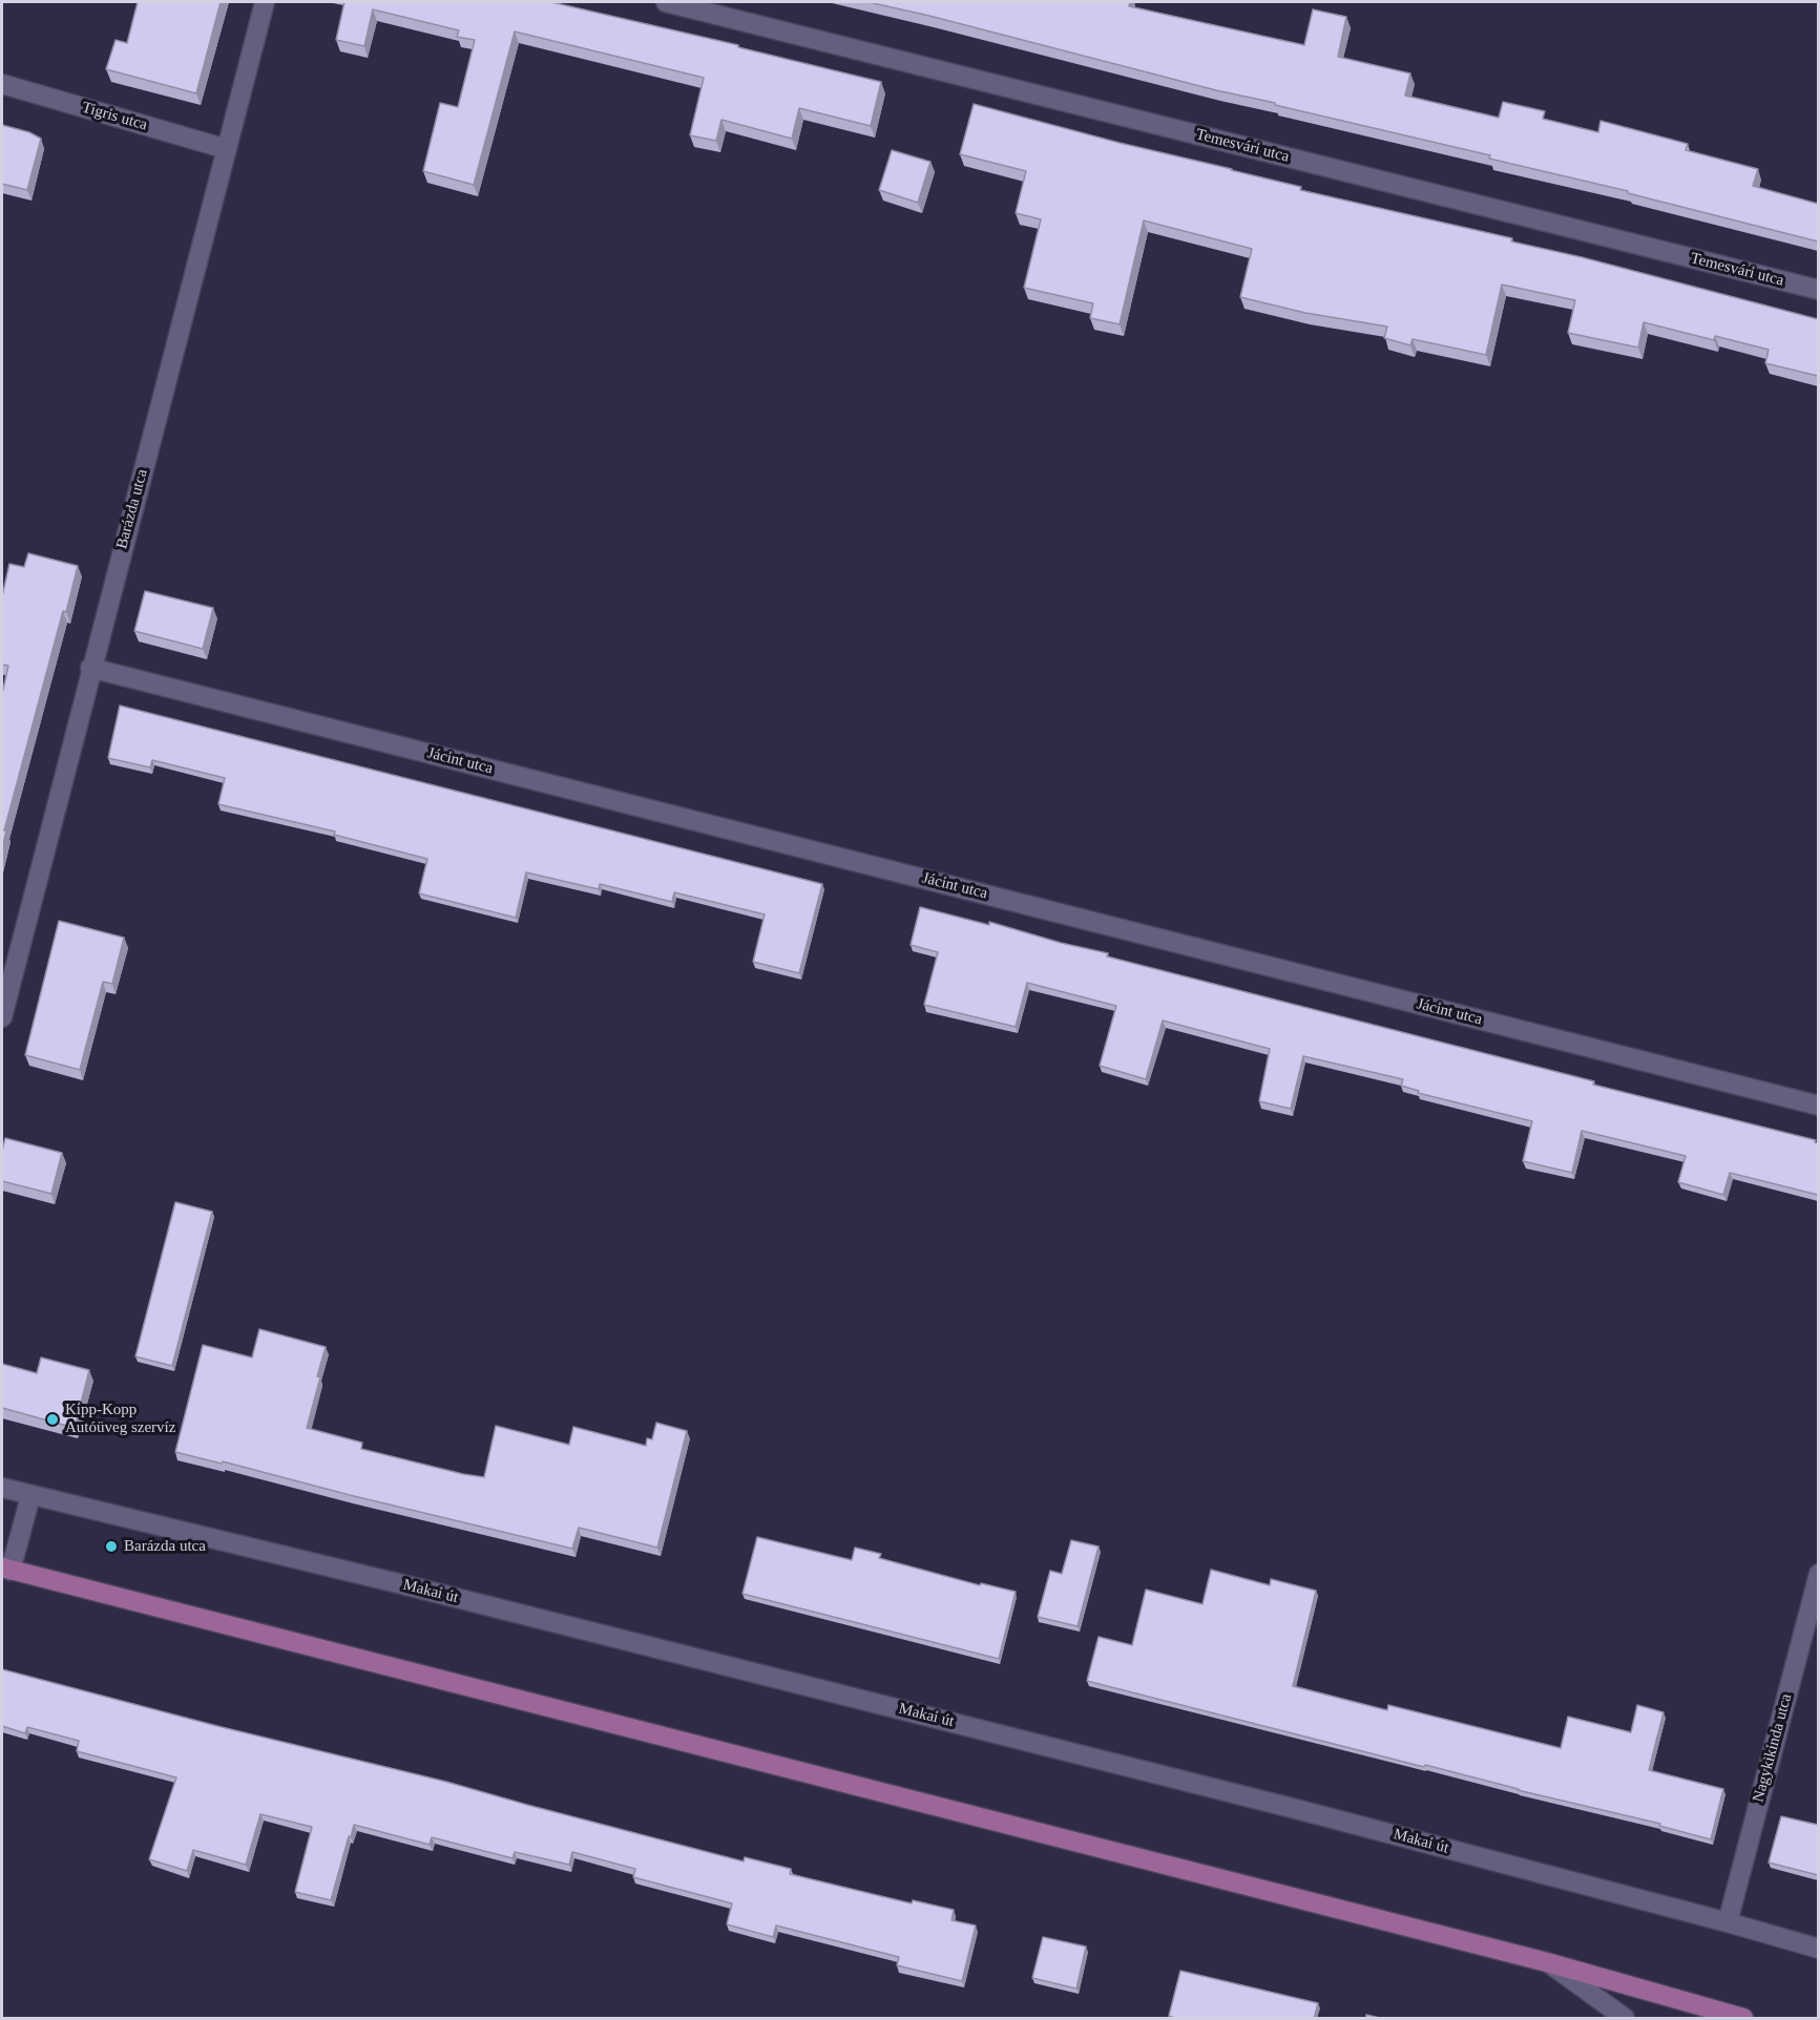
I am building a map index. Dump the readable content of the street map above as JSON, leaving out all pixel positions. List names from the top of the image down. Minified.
{"streets":{"street":["Tigris utca","Temesvári utca","Barázda utca","Jácint utca","Makai út","Nagykikinda utca"]},"crossings":[["Tigris utca","Barázda utca"],["Barázda utca","Jácint utca"],["Makai út","Nagykikinda utca"]],"places":["Kipp-Kopp Autóüveg szervíz","Barázda utca"]}
